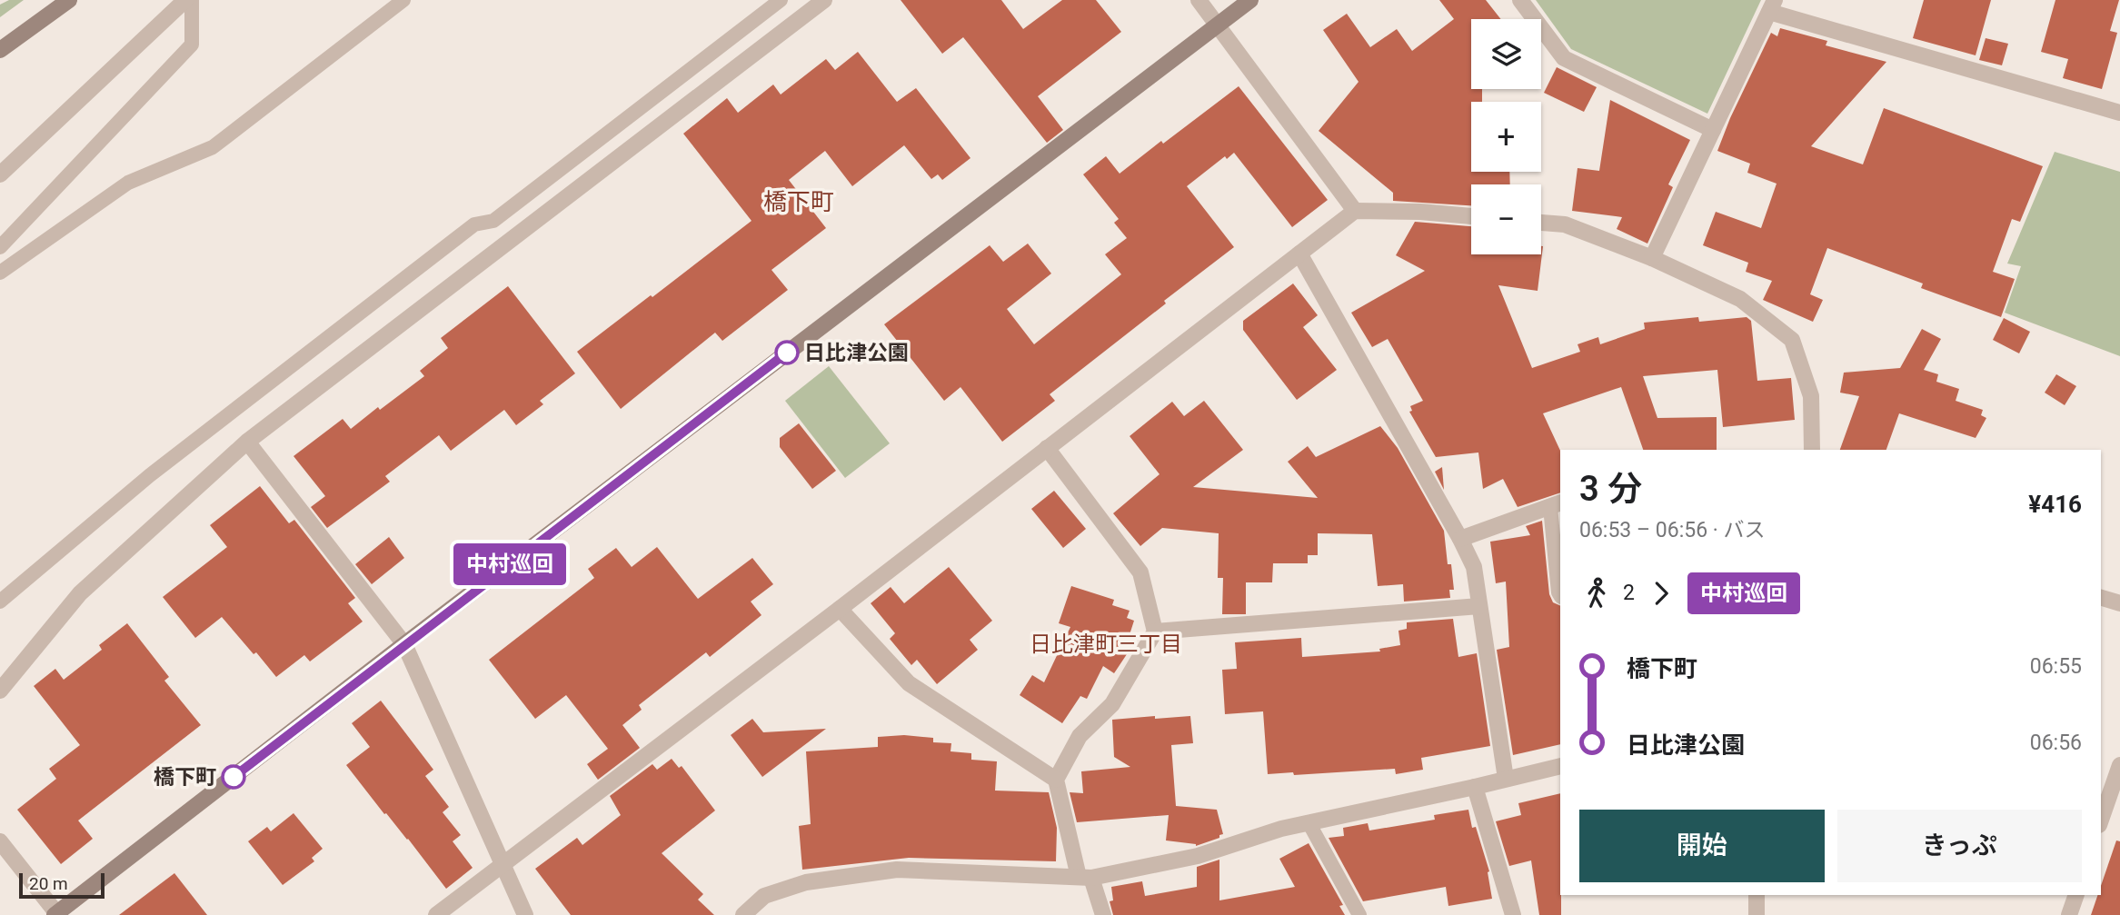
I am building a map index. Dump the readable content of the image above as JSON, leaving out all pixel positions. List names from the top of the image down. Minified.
{"districts":["橋下町","日比津町三丁目"],"places":["日比津公園","橋下町"],"lines":["bus line 中村巡回"],"scale_bar":"20 m","page":{"on_map":"中村巡回","map_buttons":["+","−"],"heading":["3 分","06:53 – 06:56 · バス","¥416"],"legs":["2","中村巡回"],"list":[{"name":"橋下町","value":"06:55"},{"name":"日比津公園","value":"06:56"}],"buttons":["開始","きっぷ"],"scale":"20 m"}}
